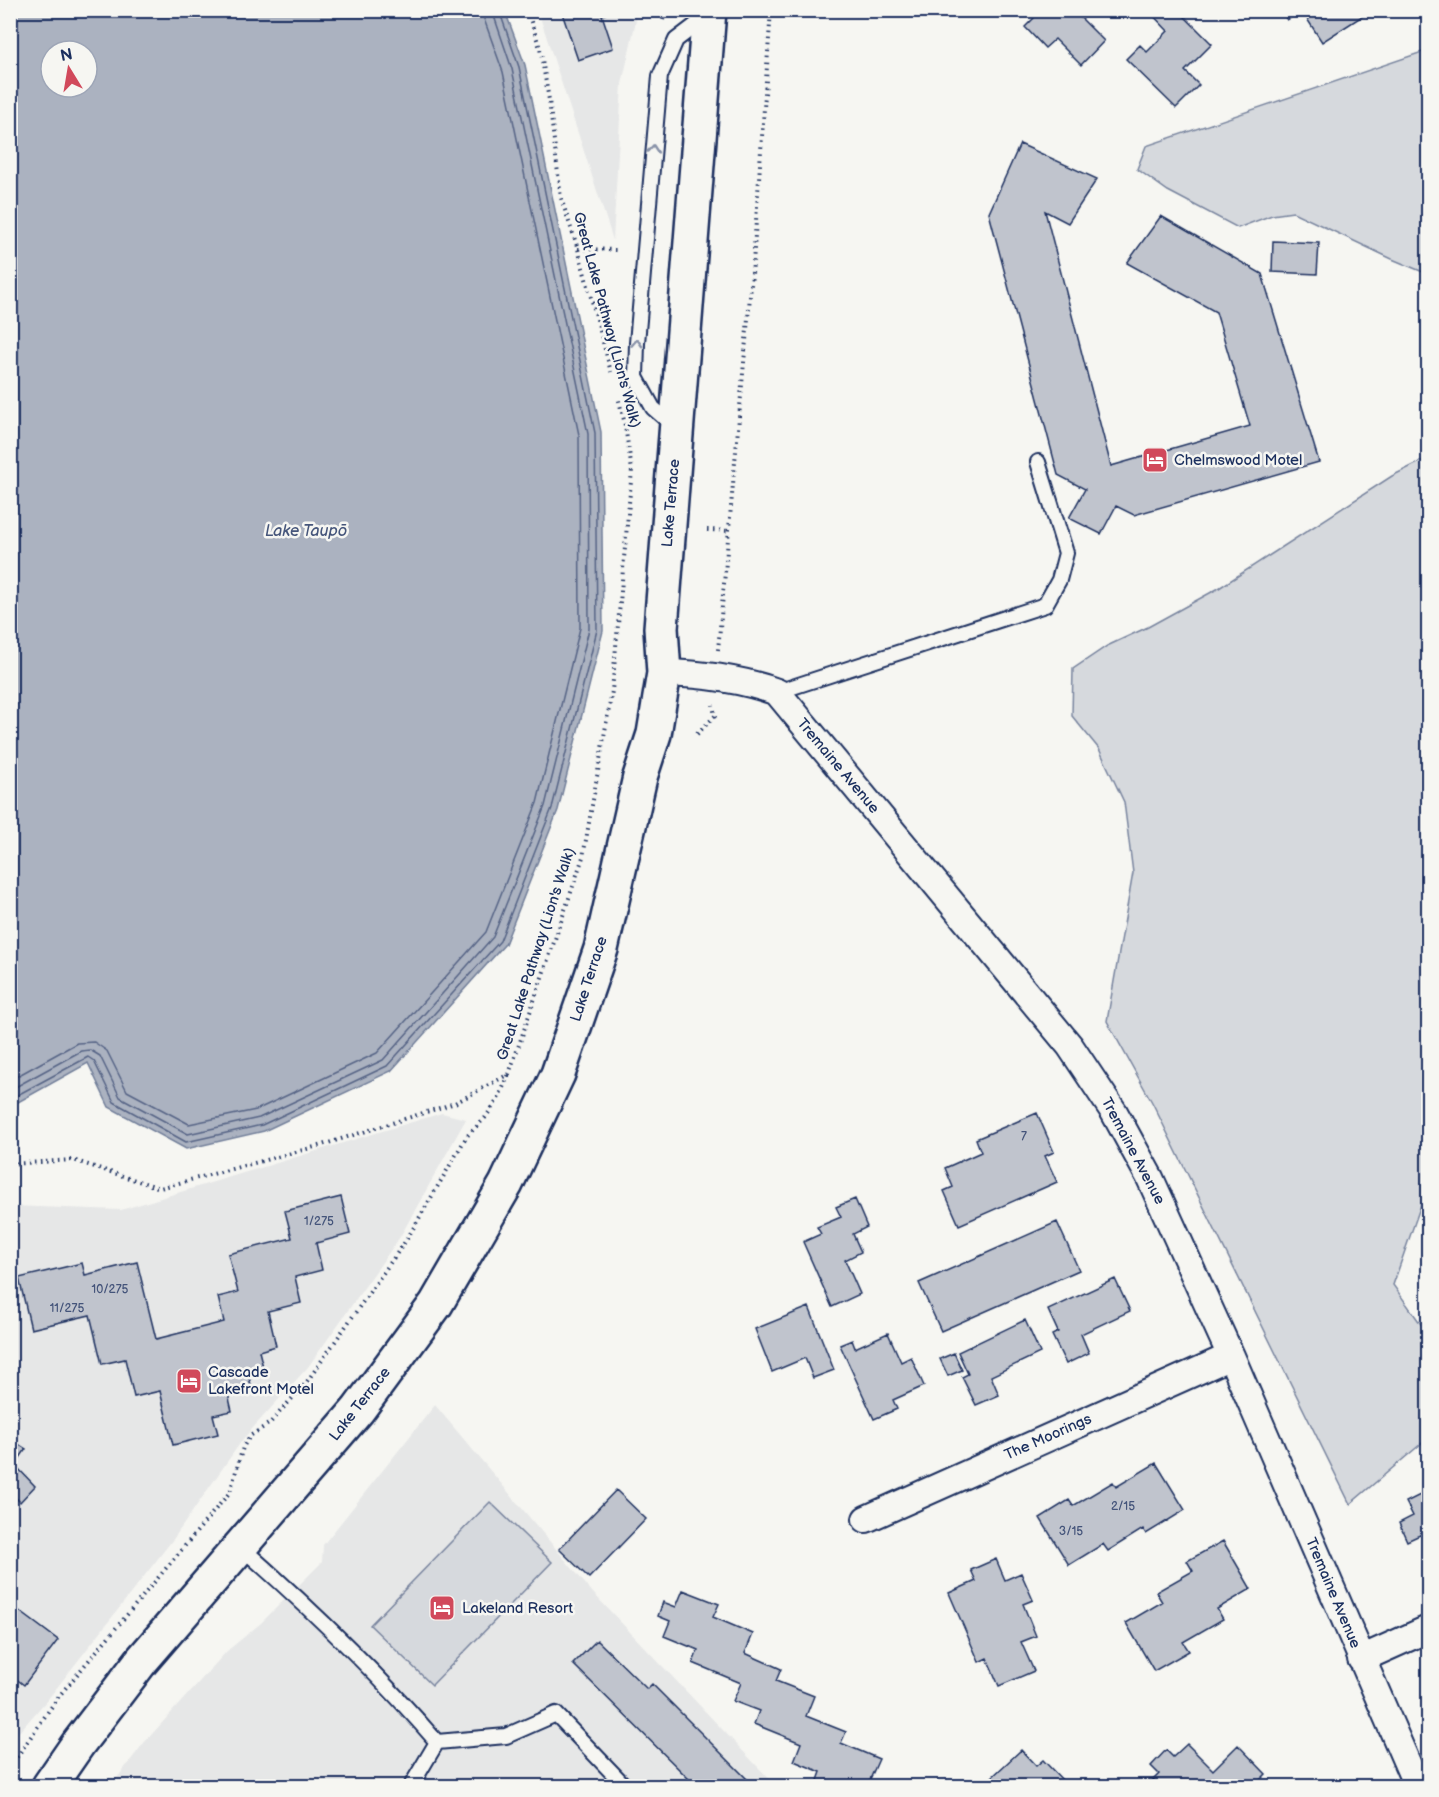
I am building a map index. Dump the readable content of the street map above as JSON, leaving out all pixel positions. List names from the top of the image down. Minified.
{"streets":{"main road":["Lake Terrace"],"street":["Tremaine Avenue","The Moorings"],"path":["Great Lake Pathway (Lion's Walk)"]},"crossings":[["Tremaine Avenue","The Moorings"]],"water":["Lake Taupō"],"places":{"hotel":["Chelmswood Motel","Cascade Lakefront Motel","Lakeland Resort"]},"house_numbers":["7","1/275","10/275","11/275","2/15","3/15"],"north":"top"}
